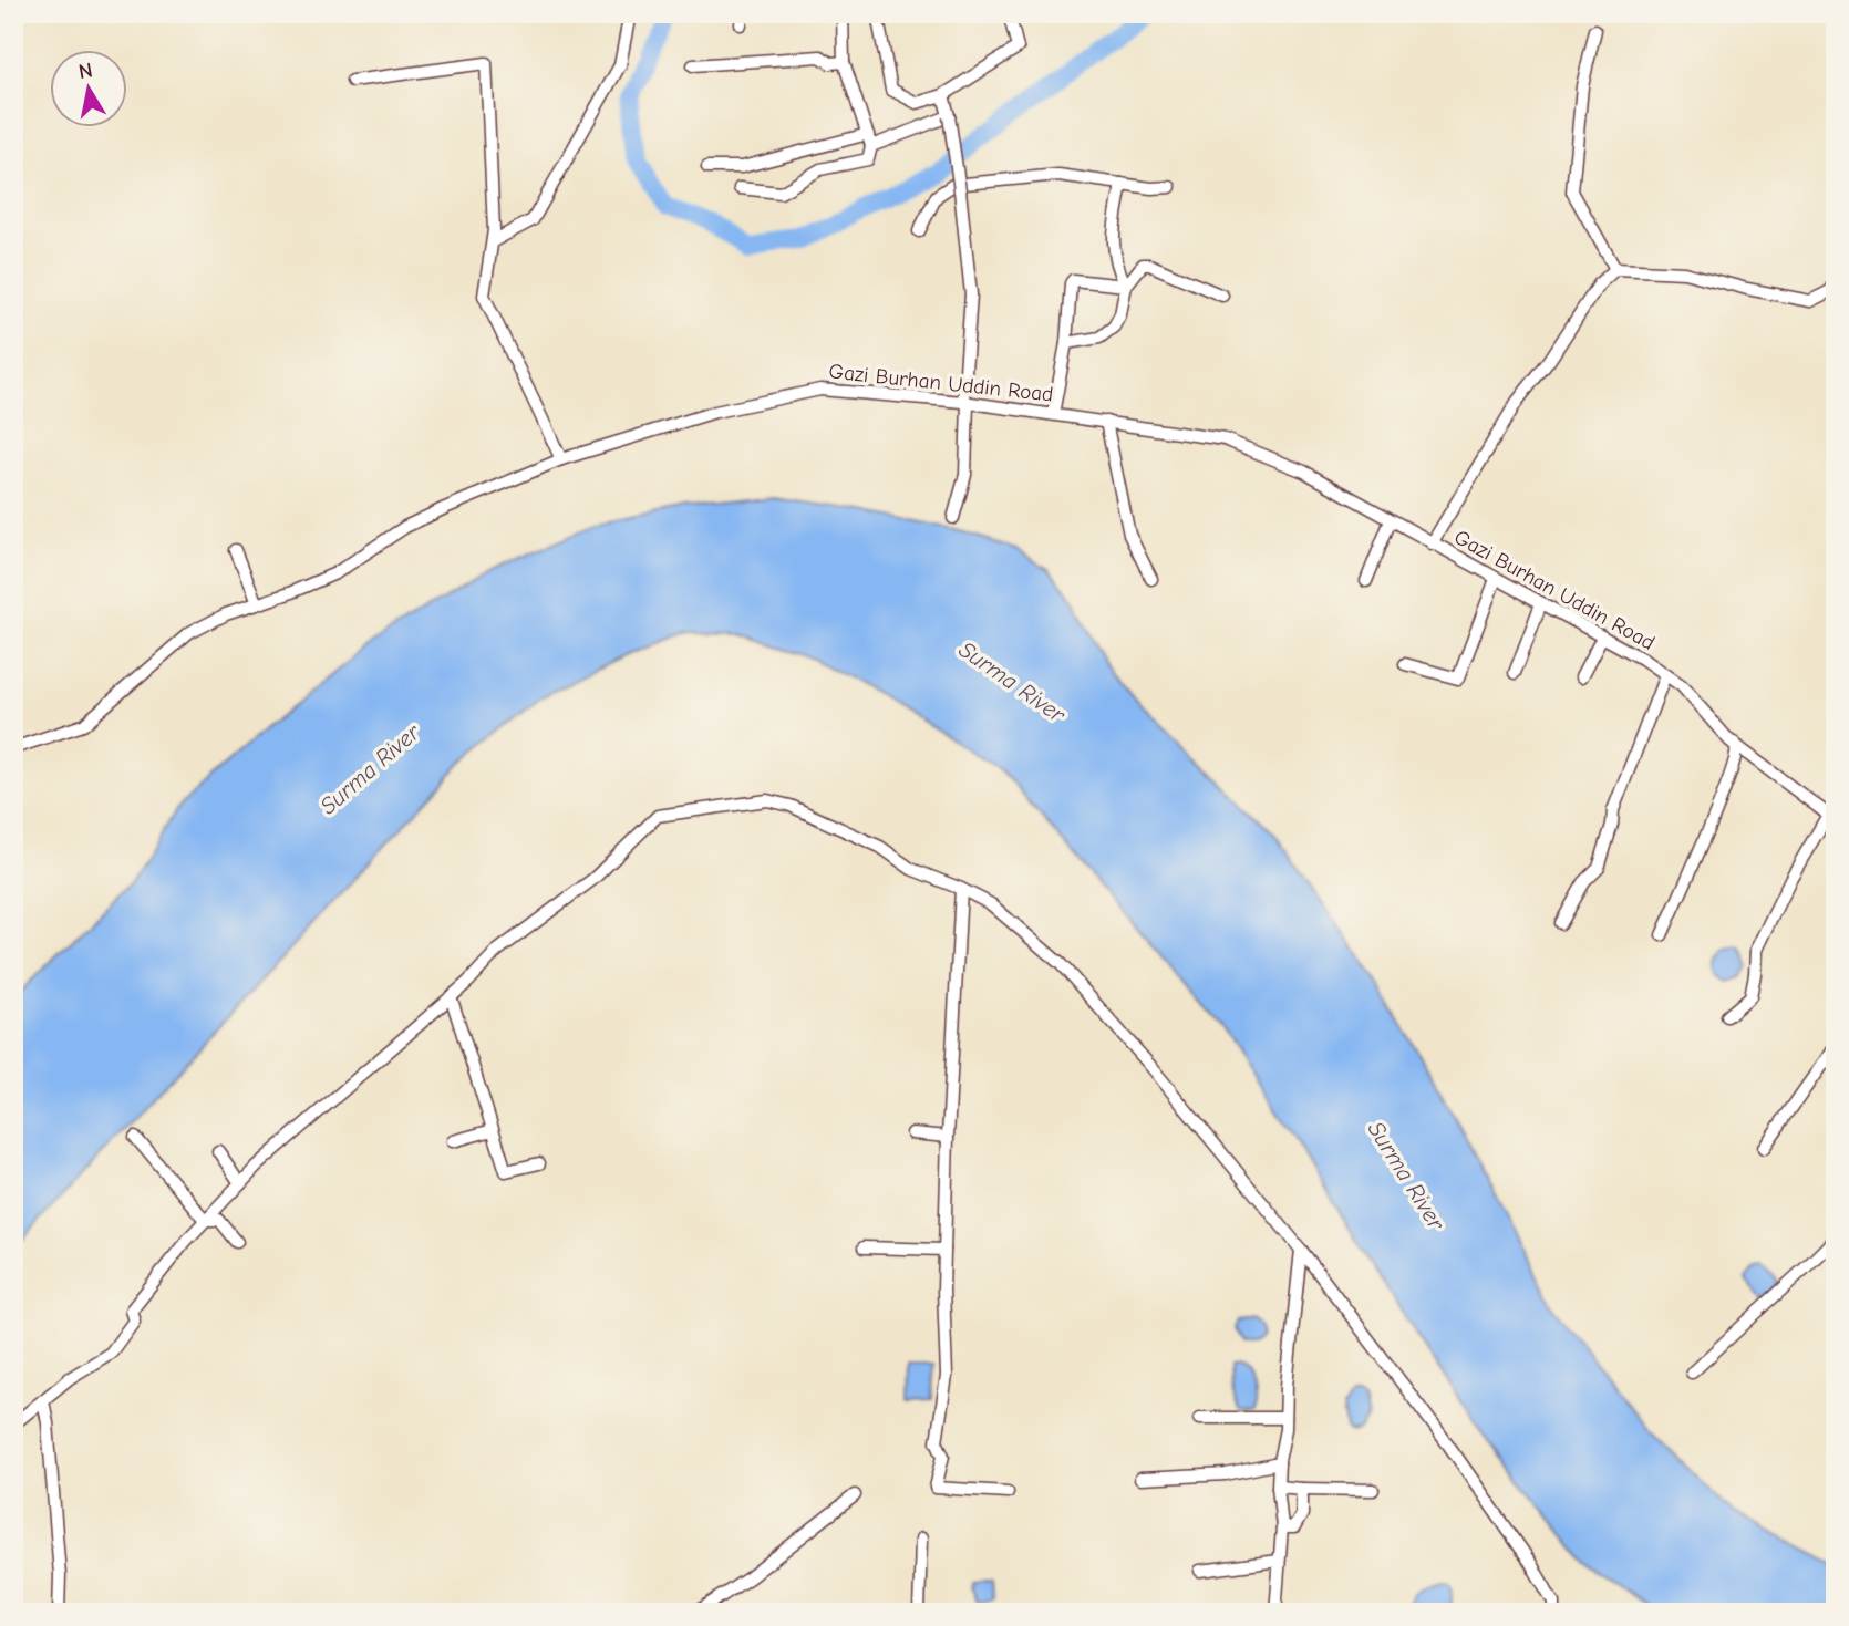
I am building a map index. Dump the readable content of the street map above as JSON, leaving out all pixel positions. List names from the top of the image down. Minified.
{"streets":{"street":["Gazi Burhan Uddin Road"]},"water":["Surma River"],"north":"top"}
